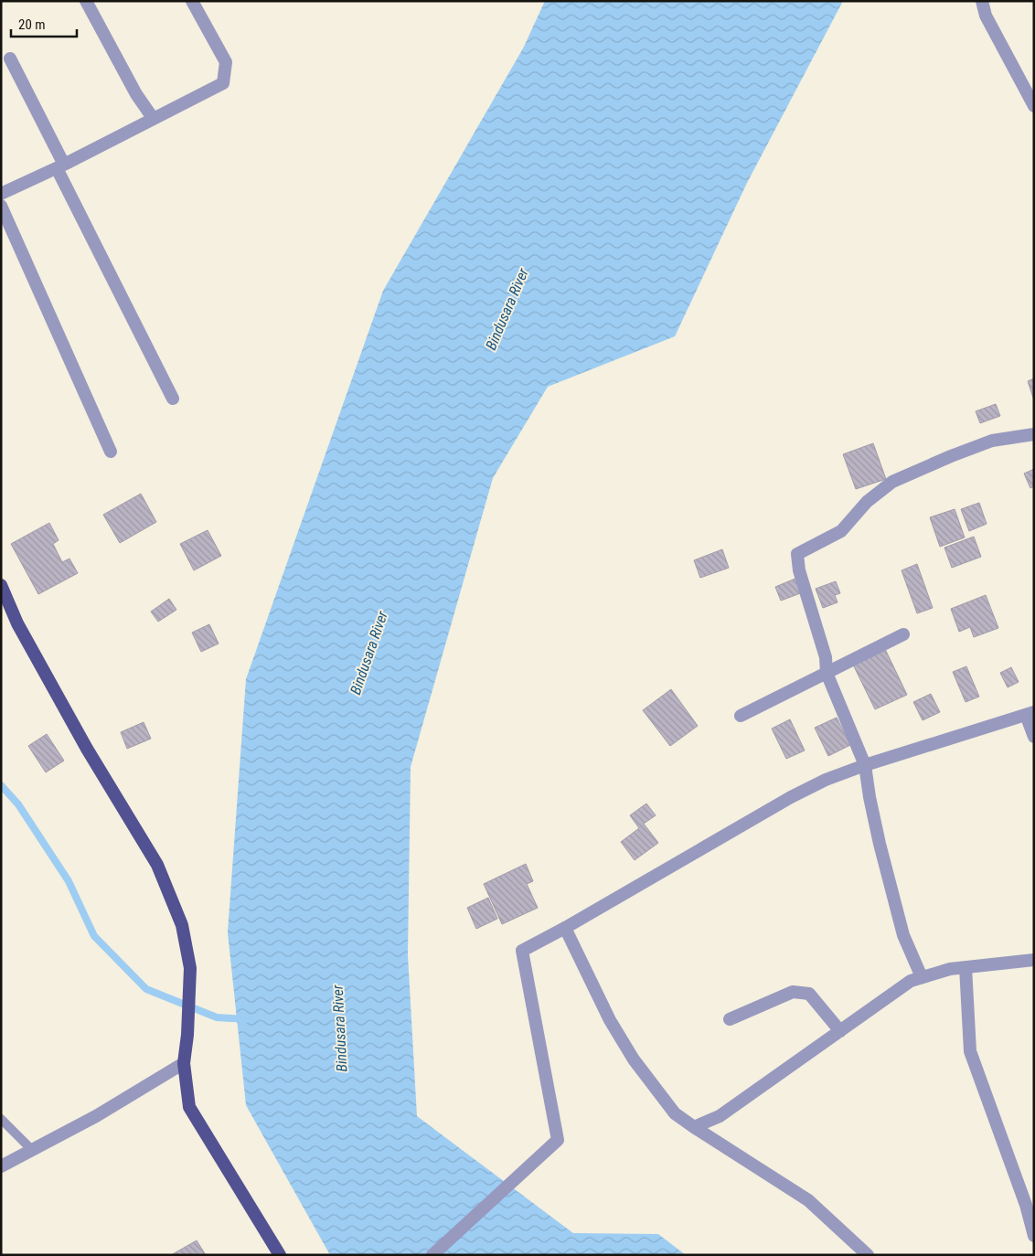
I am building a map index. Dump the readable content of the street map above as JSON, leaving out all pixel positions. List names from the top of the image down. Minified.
{"water":["Bindusara River"],"scale_bar":"20 m"}
